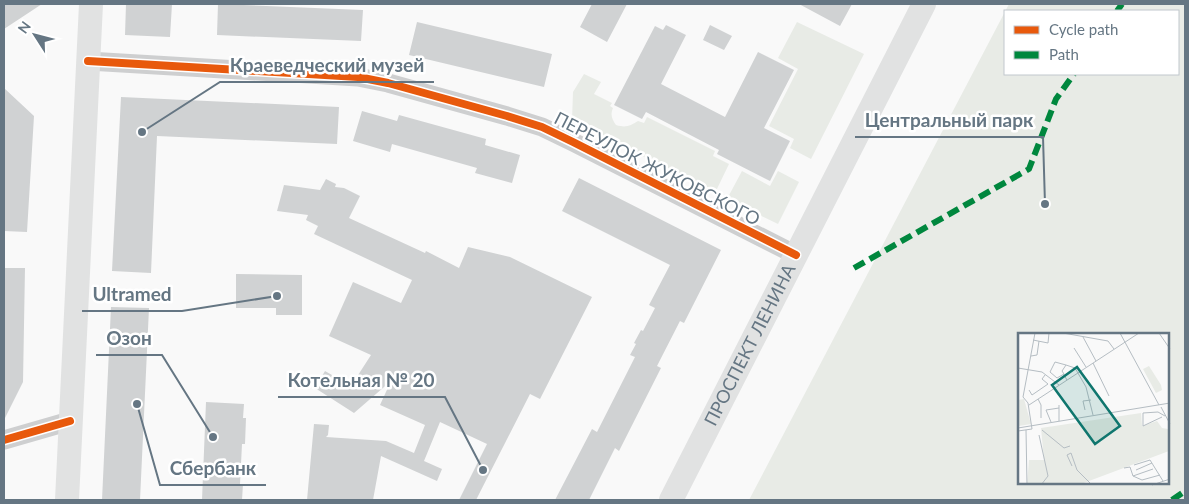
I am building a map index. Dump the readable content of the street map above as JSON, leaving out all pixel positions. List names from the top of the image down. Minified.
{"streets":{"main road":["ПРОСПЕКТ ЛЕНИНА"],"street":["ПЕРЕУЛОК ЖУКОВСКОГО"]},"crossings":[["ПЕРЕУЛОК ЖУКОВСКОГО","ПРОСПЕКТ ЛЕНИНА"]],"places":["Краеведческий музей","Центральный парк","Ultramed","Сбербанк","Озон","Котельная № 20"],"legend":["Cycle path","Path"],"north":"top left"}
